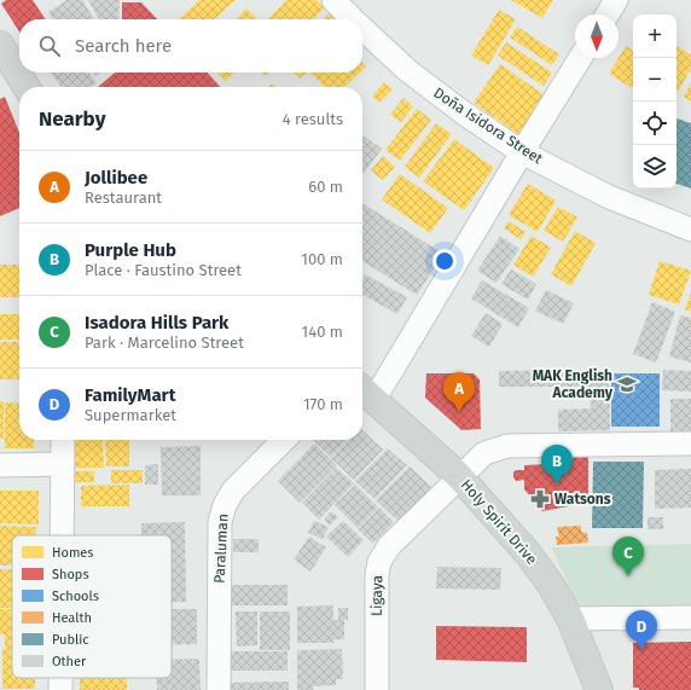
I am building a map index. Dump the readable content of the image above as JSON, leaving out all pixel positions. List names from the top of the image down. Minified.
{"streets":{"main road":["Holy Spirit Drive"],"street":["Doña Isidora Street","Paraluman","Ligaya"]},"crossings":[["Holy Spirit Drive","Ligaya"]],"places":{"school or university":["MAK English Academy"],"pharmacy":["Watsons"]},"legend":["Homes","Shops","Schools","Health","Public","Other"],"north":"bottom","page":{"map_buttons":["+","−"],"search":"Search here","heading":["Nearby","4 results"],"list":[{"mark":"A","name":"Jollibee","note":"Restaurant","value":"60 m"},{"mark":"B","name":"Purple Hub","note":"Place · Faustino Street","value":"100 m"},{"mark":"C","name":"Isadora Hills Park","note":"Park · Marcelino Street","value":"140 m"},{"mark":"D","name":"FamilyMart","note":"Supermarket","value":"170 m"}],"pins":["A","B","C","D"]}}
